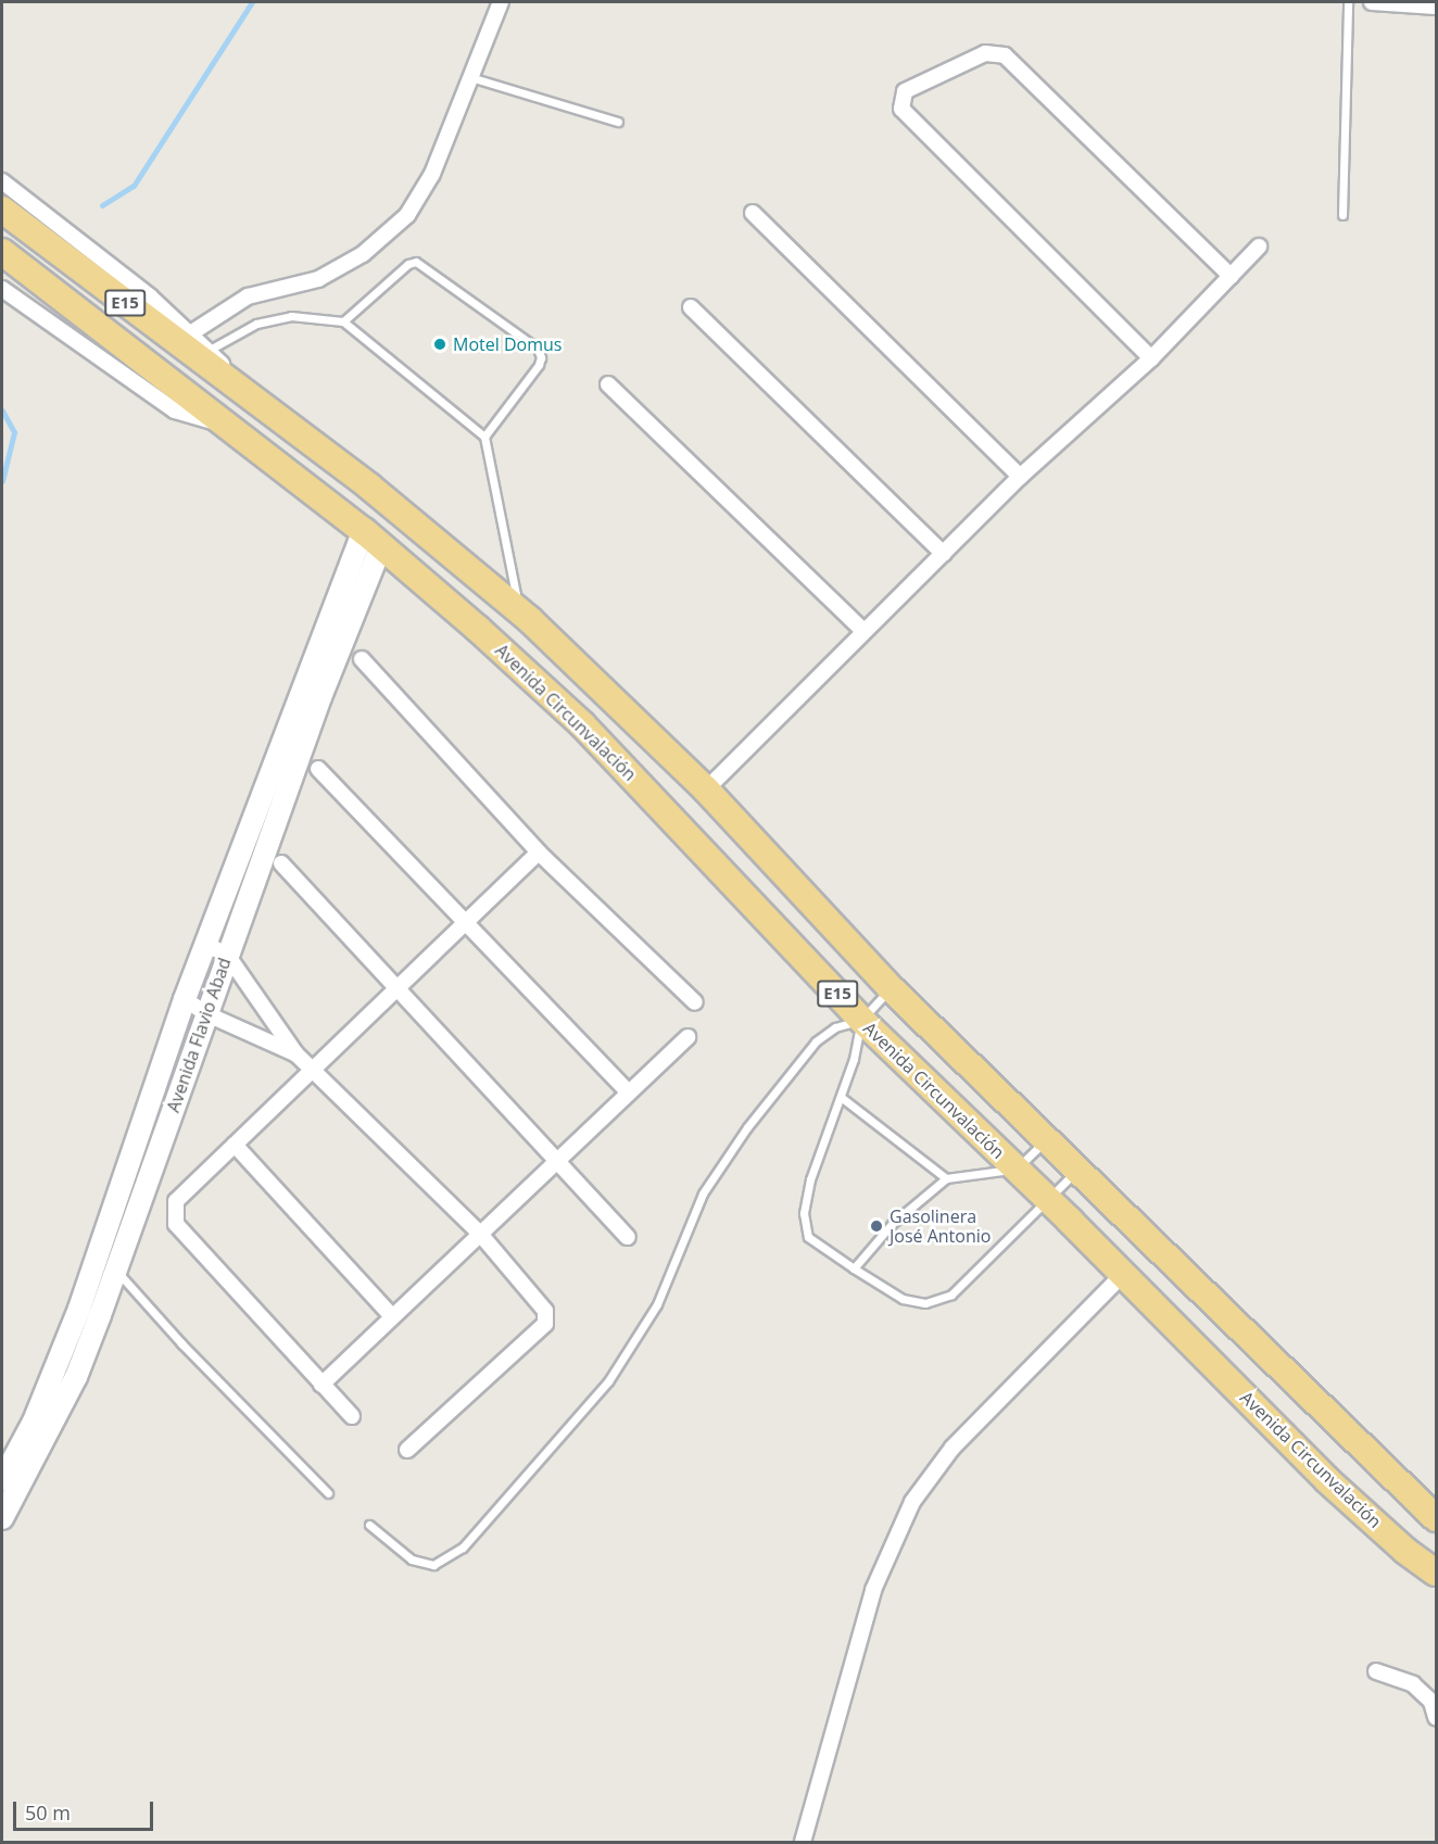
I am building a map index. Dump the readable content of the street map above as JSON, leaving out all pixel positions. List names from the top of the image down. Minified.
{"streets":{"highway":["E15","Avenida Circunvalación"],"street":["Avenida Flavio Abad"]},"crossings":[["Avenida Circunvalación","Avenida Flavio Abad"]],"places":["Motel Domus","Gasolinera José Antonio"],"scale_bar":"50 m"}
